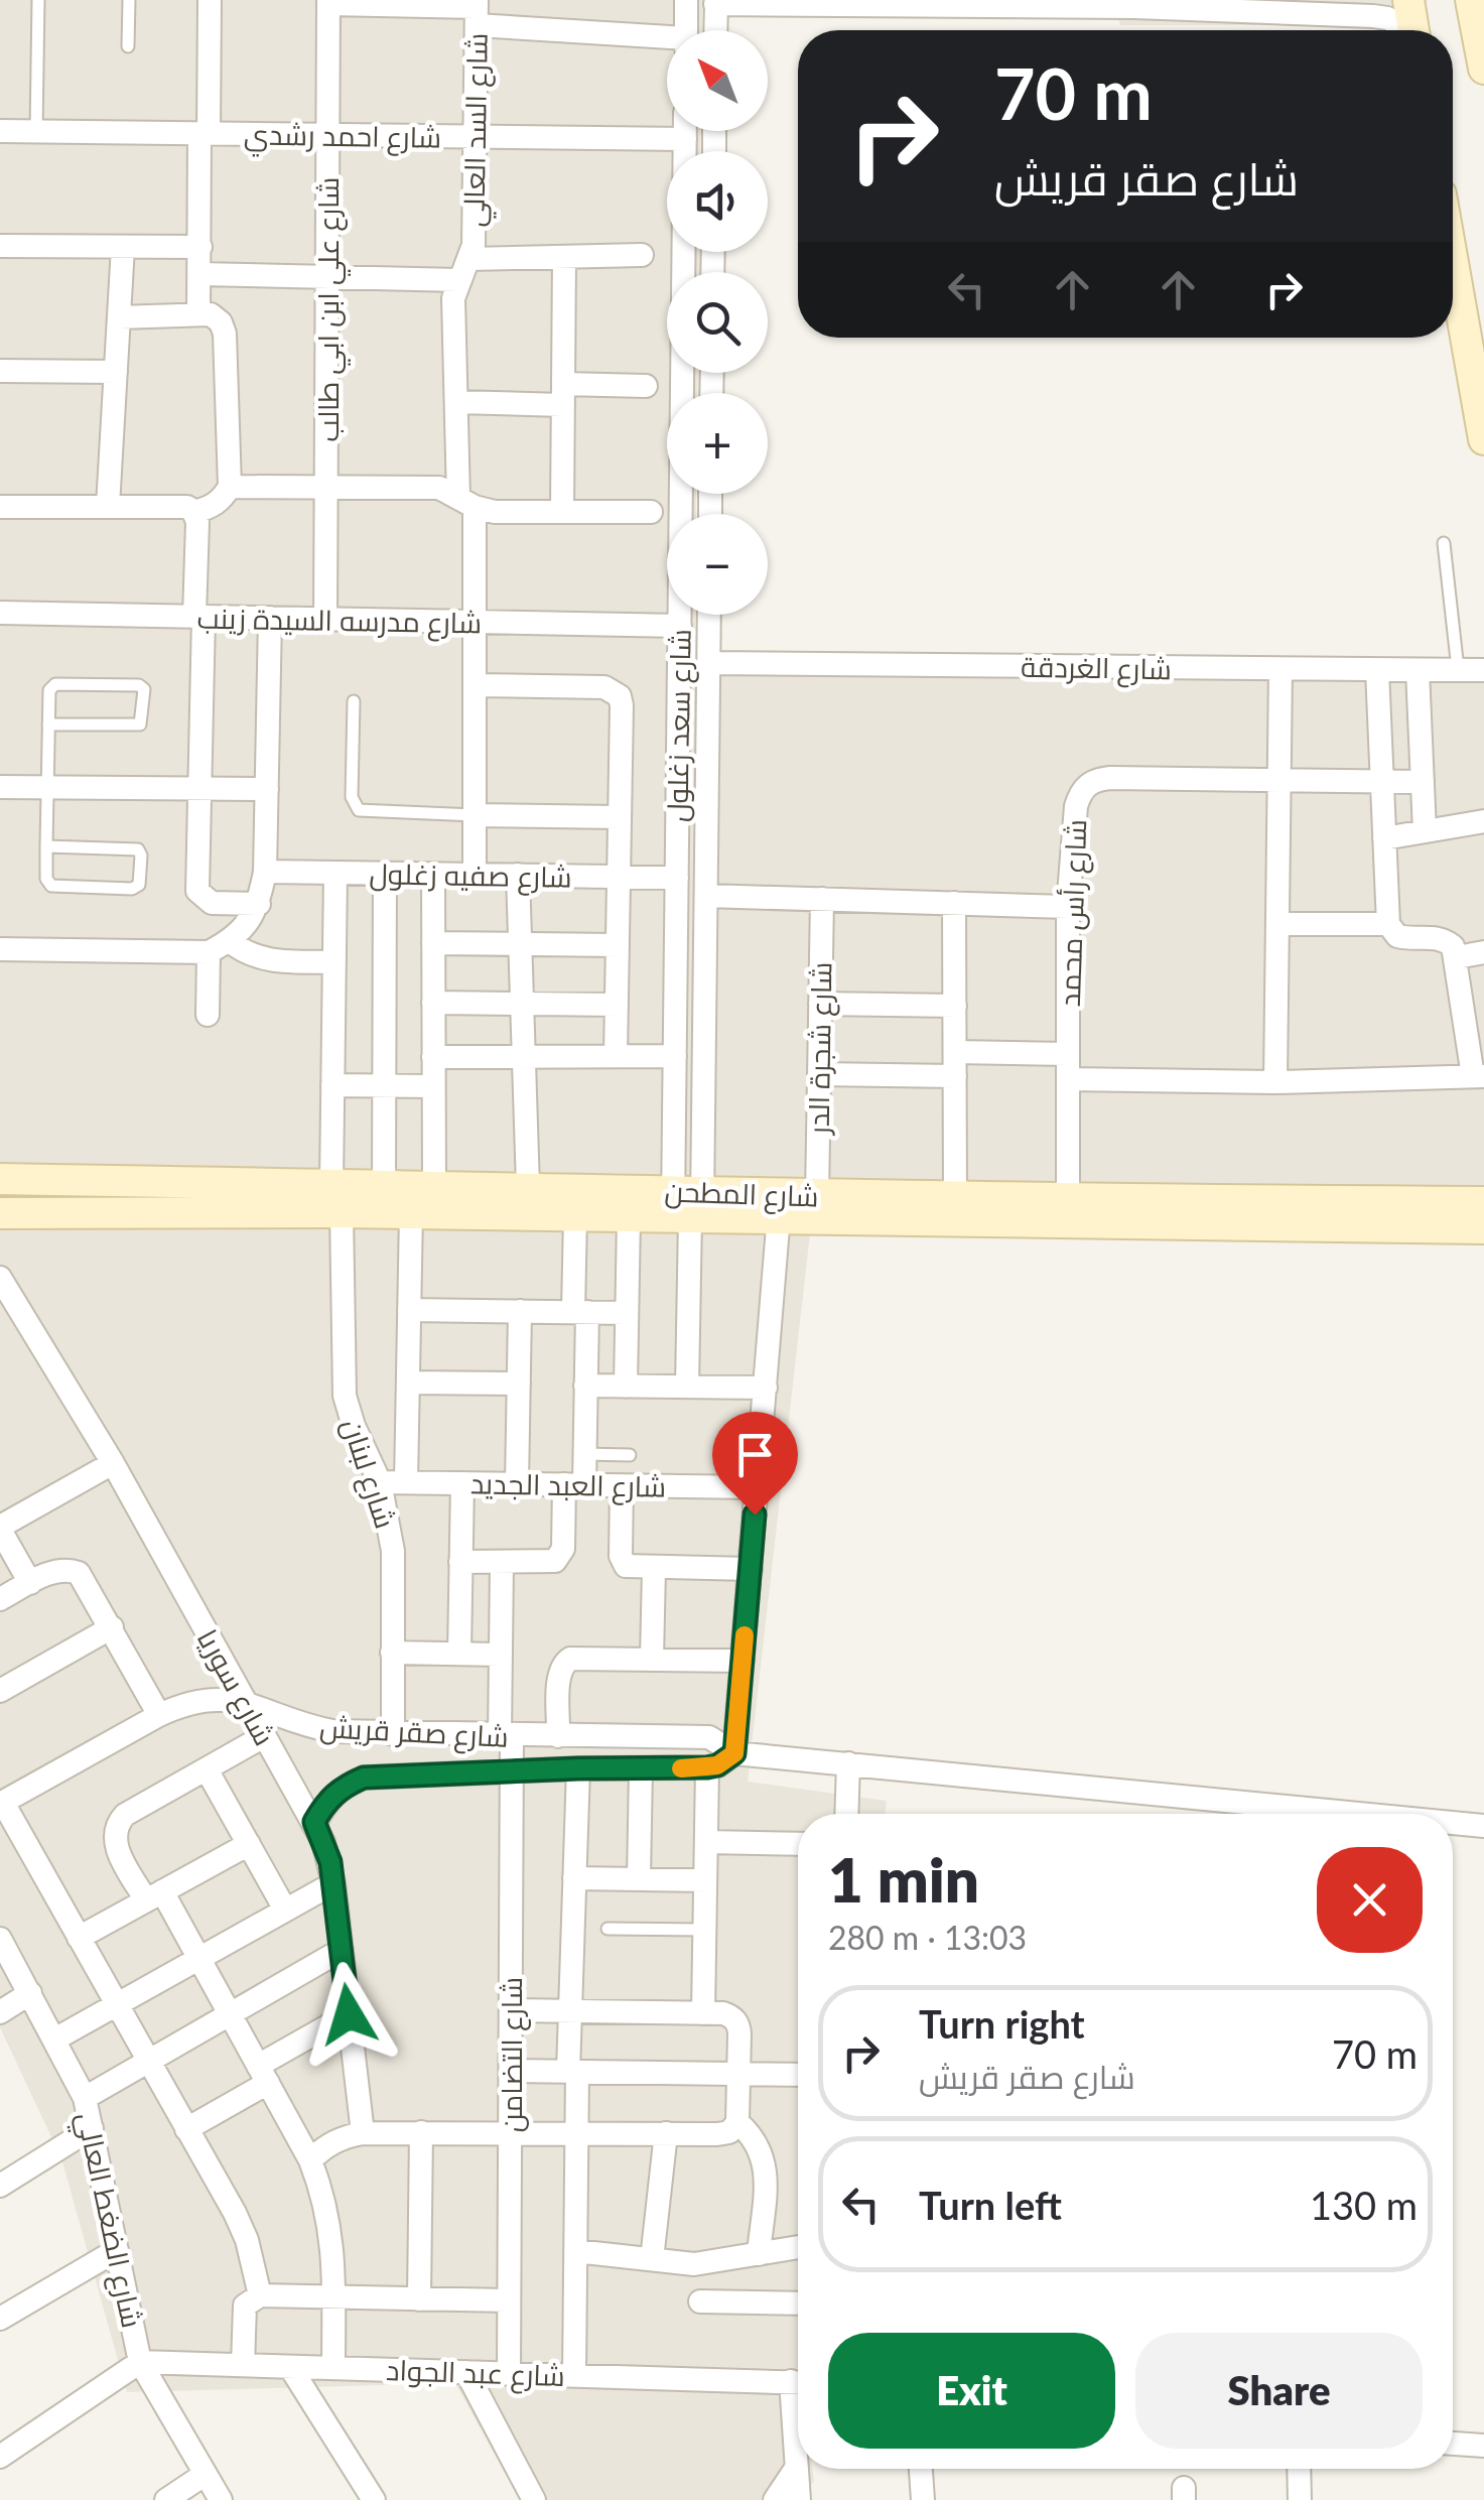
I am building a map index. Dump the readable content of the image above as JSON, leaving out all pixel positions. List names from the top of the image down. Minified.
{"streets":{"street":["شارع السد العالي","شارع احمد رشدي","شارع علي ابن ابي طالب","شارع مدرسه السيدة زينب","شارع الغردقة","شارع سعد زغلول","شارع صفيه زغلول","شارع رأس محمد","شارع شجرة الدر","شارع المطحن","شارع لبنان","شارع العبد الجديد","شارع سوريا","شارع صقر قريش","شارع التضامن","شارع الضغط العالي","شارع عبد الجواد"]},"crossings":[["شارع السد العالي","شارع احمد رشدي"],["شارع السد العالي","شارع مدرسه السيدة زينب"],["شارع السد العالي","شارع صفيه زغلول"],["شارع احمد رشدي","شارع علي ابن ابي طالب"],["شارع احمد رشدي","شارع سعد زغلول"],["شارع علي ابن ابي طالب","شارع مدرسه السيدة زينب"],["شارع مدرسه السيدة زينب","شارع سعد زغلول"],["شارع الغردقة","شارع سعد زغلول"],["شارع سعد زغلول","شارع صفيه زغلول"],["شارع سعد زغلول","شارع المطحن"],["شارع صفيه زغلول","شارع لبنان"],["شارع رأس محمد","شارع المطحن"],["شارع شجرة الدر","شارع المطحن"],["شارع المطحن","شارع لبنان"],["شارع لبنان","شارع العبد الجديد"],["شارع لبنان","شارع صقر قريش"],["شارع سوريا","شارع صقر قريش"],["شارع صقر قريش","شارع التضامن"],["شارع التضامن","شارع عبد الجواد"],["شارع الضغط العالي","شارع عبد الجواد"]],"north":"top left","page":{"map_buttons":["+","−"],"turn":["70 m","شارع صقر قريش"],"heading":["1 min","280 m · 13:03"],"list":[{"name":"Turn right","note":"شارع صقر قريش","value":"70 m"},{"name":"Turn left","value":"130 m"}],"buttons":["Exit","Share"]}}
